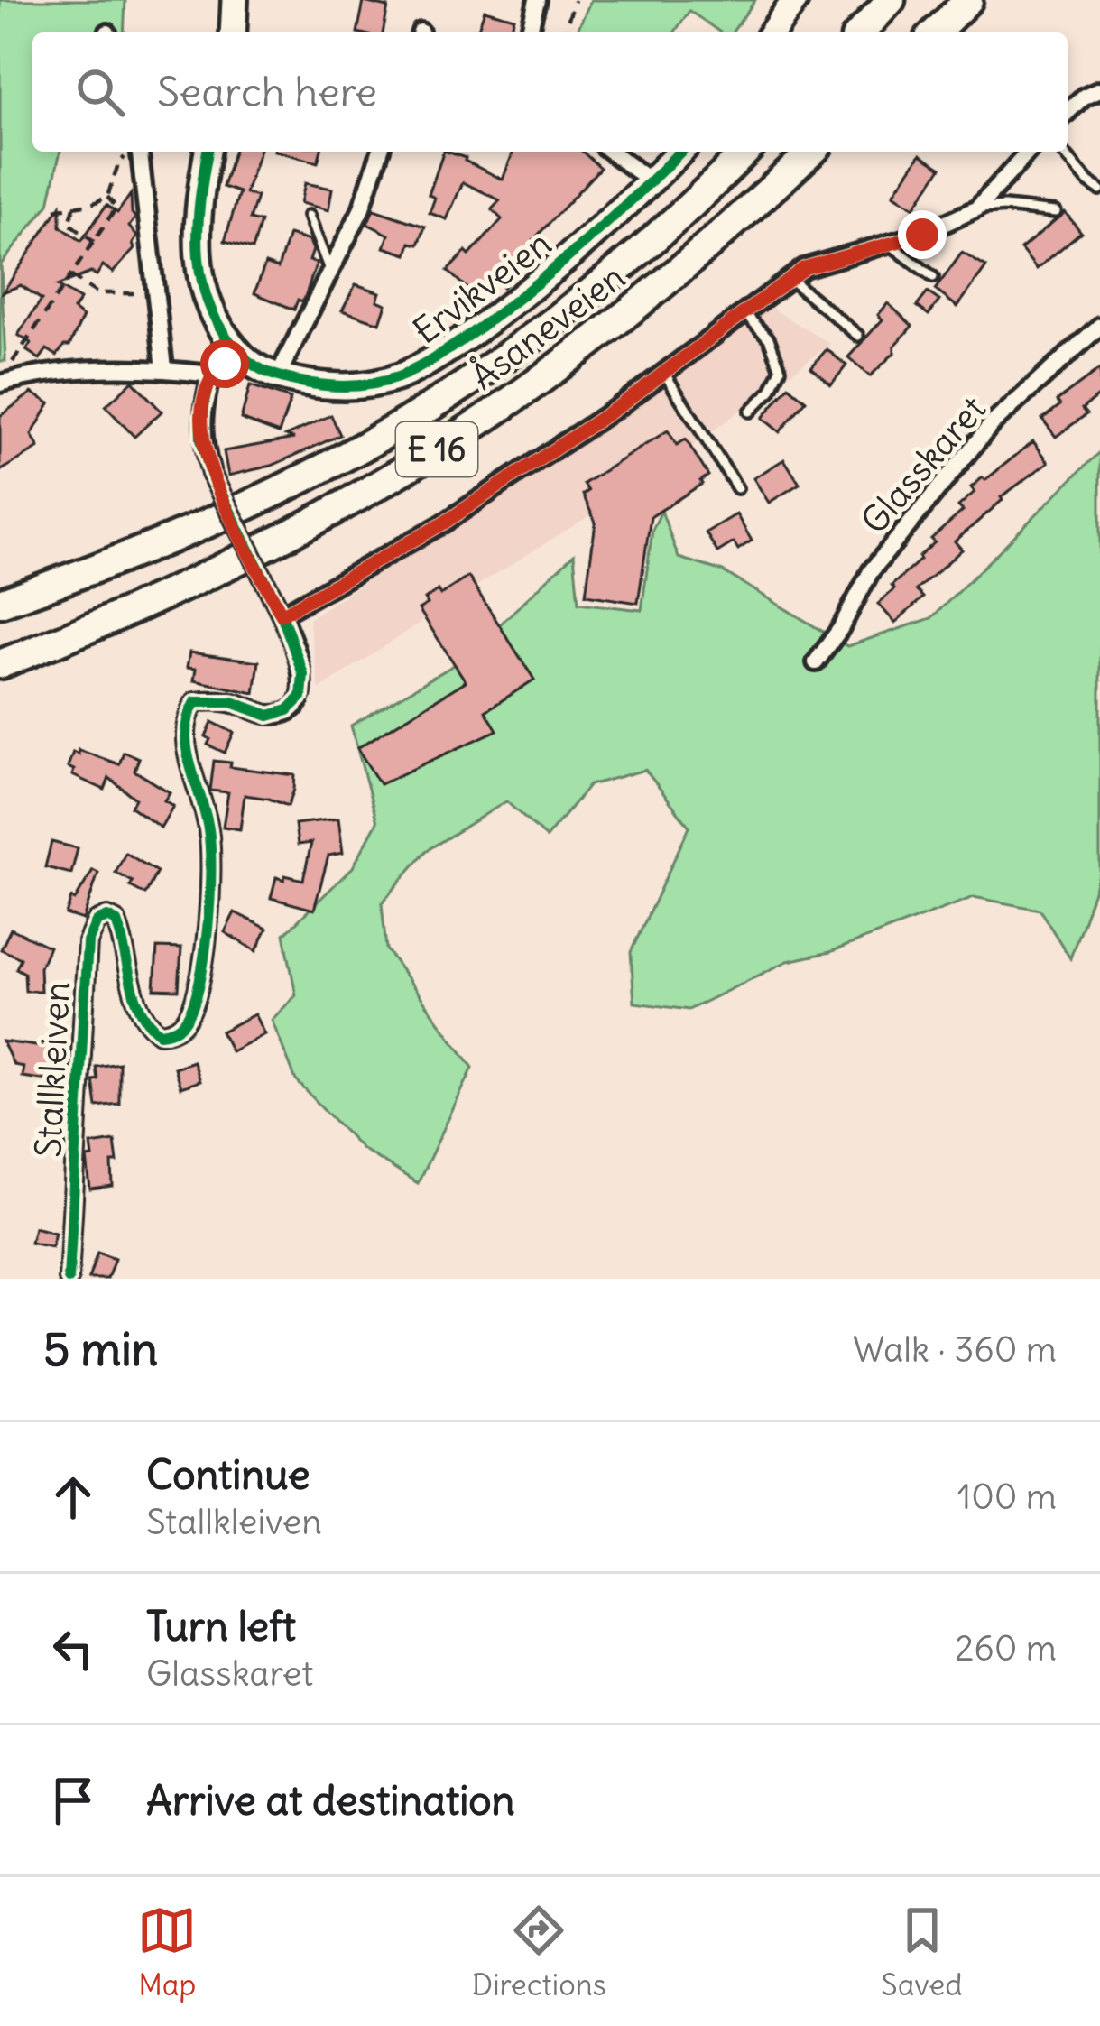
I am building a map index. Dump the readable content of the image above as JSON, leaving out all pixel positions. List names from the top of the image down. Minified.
{"streets":{"highway":["Åsaneveien","E 16"],"main road":["Ervikveien"],"street":["Glasskaret","Stallkleiven"]},"page":{"search":"Search here","heading":["5 min","Walk · 360 m"],"list":[["Continue","Stallkleiven","100 m"],["Turn left","Glasskaret","260 m"],"Arrive at destination"],"nav":["Map","Directions","Saved"]}}
